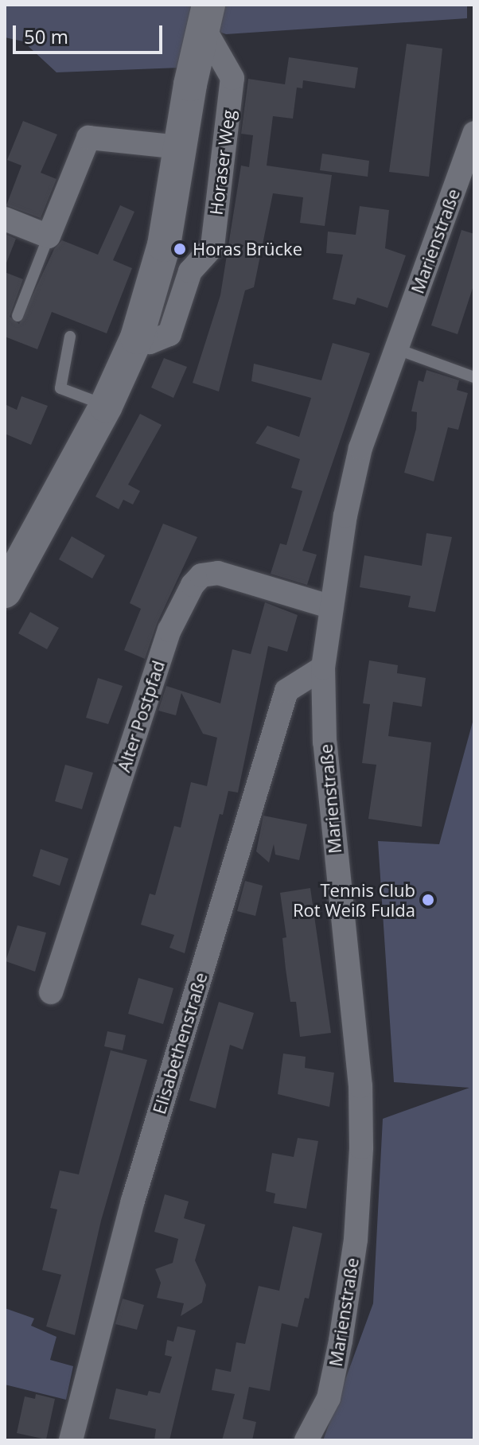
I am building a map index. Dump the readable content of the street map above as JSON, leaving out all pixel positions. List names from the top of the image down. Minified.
{"streets":{"main road":["Horaser Weg"],"street":["Marienstraße","Alter Postpfad","Elisabethenstraße"]},"crossings":[["Marienstraße","Alter Postpfad"],["Marienstraße","Elisabethenstraße"]],"places":["Horas Brücke","Tennis Club Rot Weiß Fulda"],"scale_bar":"50 m"}
